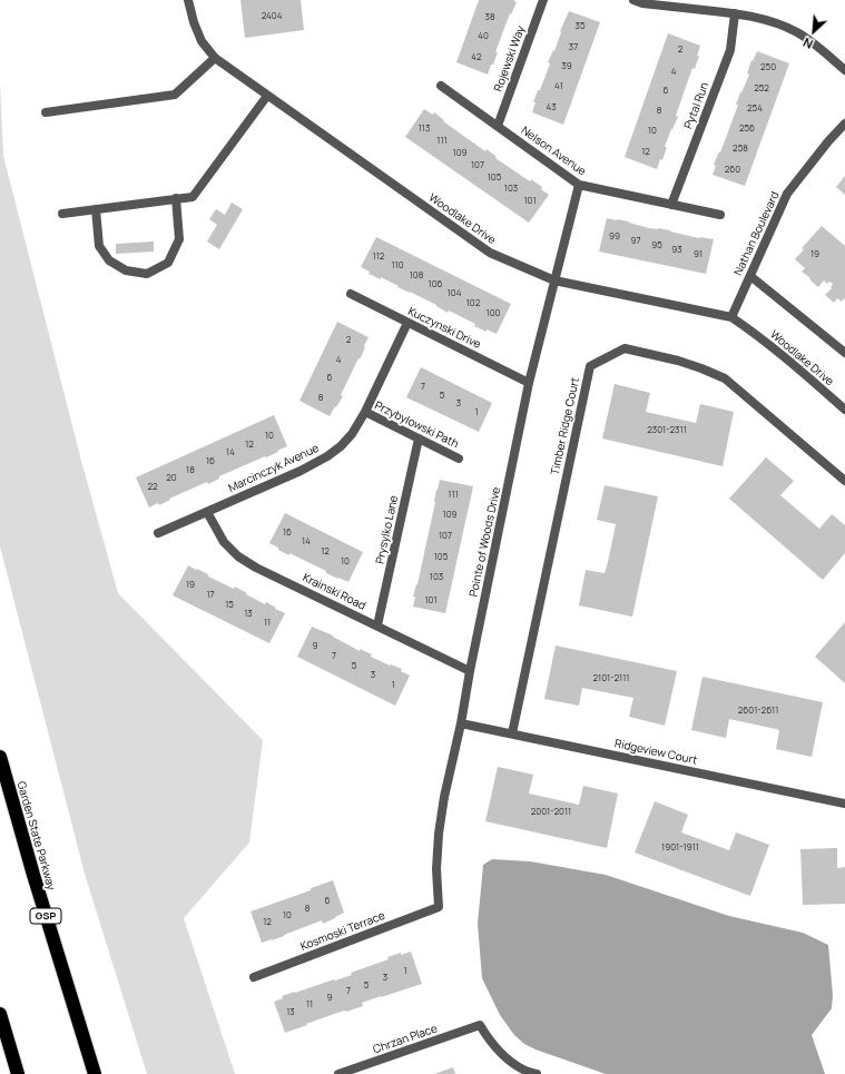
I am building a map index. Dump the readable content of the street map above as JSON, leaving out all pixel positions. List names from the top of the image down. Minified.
{"streets":{"highway":["Garden State Parkway","GSP"],"street":["Rojewski Way","Pytal Run","Nelson Avenue","Woodlake Drive","Nathan Boulevard","Kuczynski Drive","Przybylowski Path","Timber Ridge Court","Marcinczyk Avenue","Prysylko Lane","Pointe of Woods Drive","Krainski Road","Ridgeview Court","Kosmoski Terrace","Chrzan Place"]},"crossings":[["Rojewski Way","Nelson Avenue"],["Pytal Run","Nelson Avenue"],["Nelson Avenue","Pointe of Woods Drive"],["Woodlake Drive","Nathan Boulevard"],["Woodlake Drive","Pointe of Woods Drive"],["Kuczynski Drive","Marcinczyk Avenue"],["Kuczynski Drive","Pointe of Woods Drive"],["Przybylowski Path","Marcinczyk Avenue"],["Przybylowski Path","Prysylko Lane"],["Timber Ridge Court","Ridgeview Court"],["Marcinczyk Avenue","Krainski Road"],["Prysylko Lane","Krainski Road"],["Pointe of Woods Drive","Krainski Road"],["Pointe of Woods Drive","Ridgeview Court"],["Pointe of Woods Drive","Kosmoski Terrace"]],"house_numbers":["2404","38","35","40","37","2","42","39","250","4","41","252","6","43","254","8","113","256","10","111","258","12","109","107","260","105","103","101","99","97","95","93","91","19","112","110","108","106","104","102","100","2","4","6","7","5","8","3","1","2301-2311","10","12","14","16","18","20","22","111","109","16","107","14","12","105","10","103","19","17","101","15","13","11","9","7","5","3","2101-2111","1","2601-2611","2001-2011","1901-1911","6","8","10","12","1","3","5","7","9","11","13"],"north":"bottom left"}
